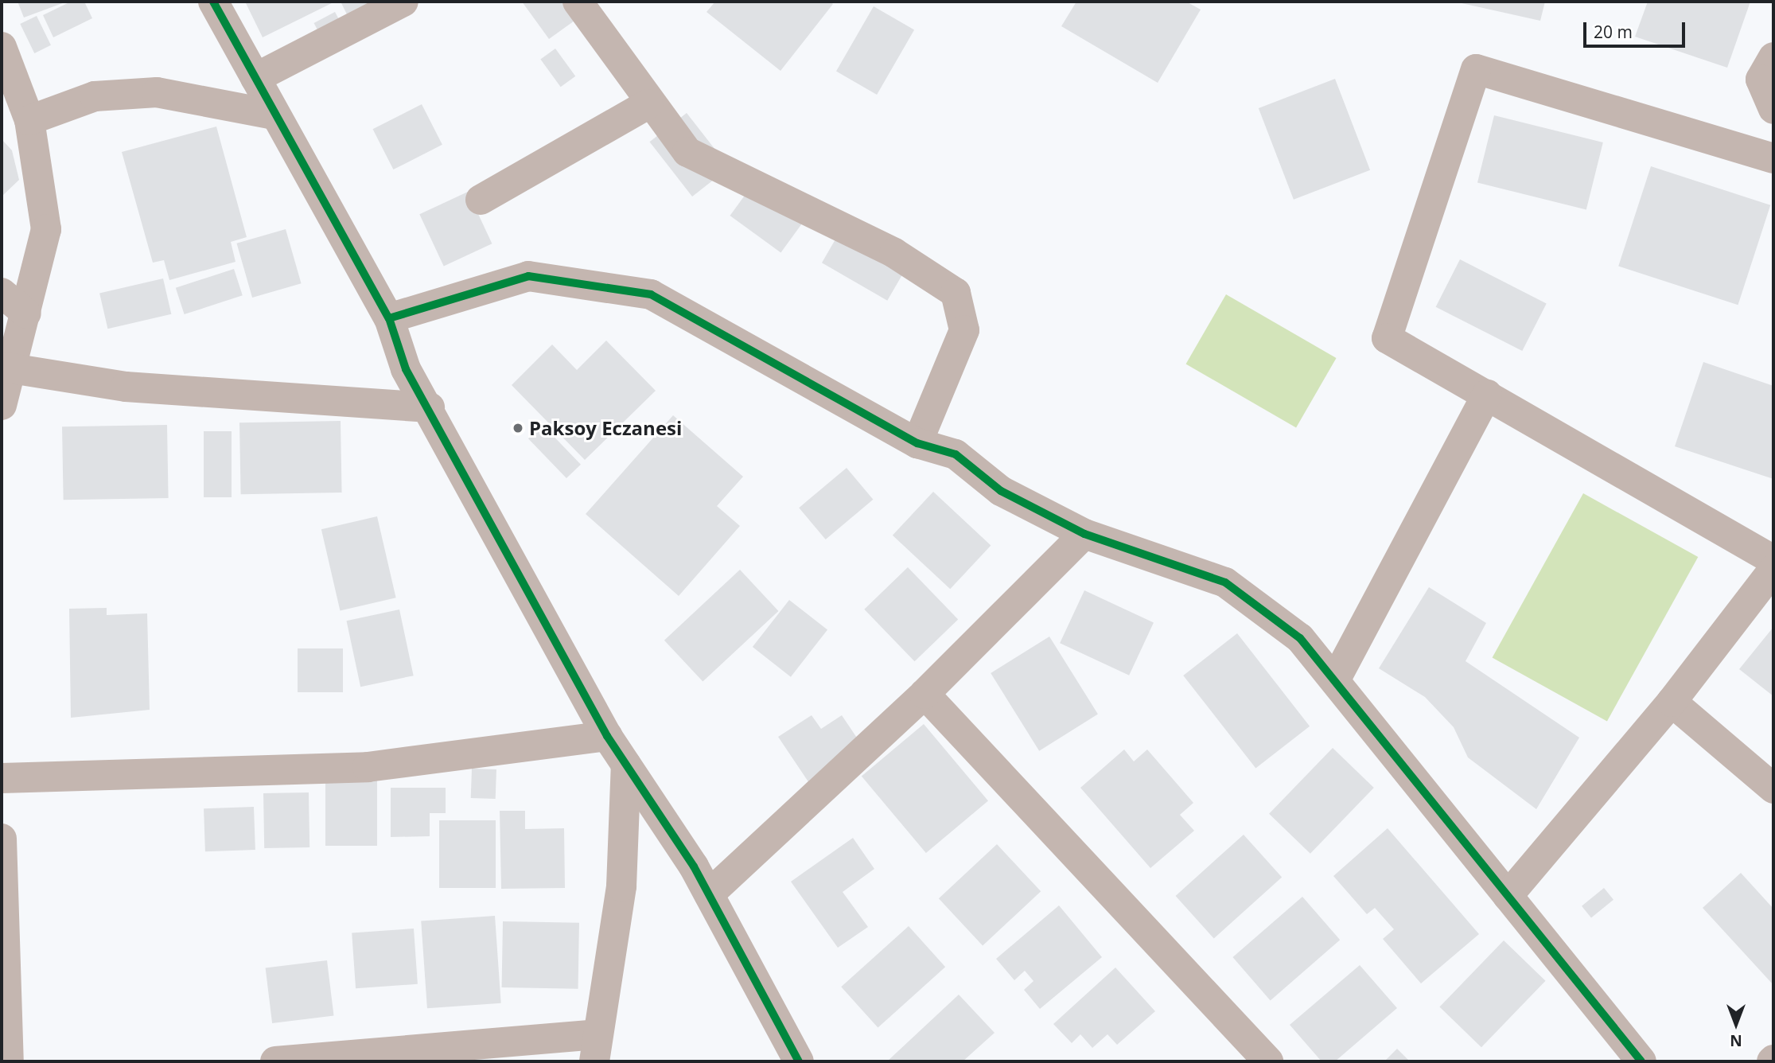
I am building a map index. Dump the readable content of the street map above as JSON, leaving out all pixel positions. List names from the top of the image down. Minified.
{"places":["Paksoy Eczanesi"],"scale_bar":"20 m","north":"bottom"}
